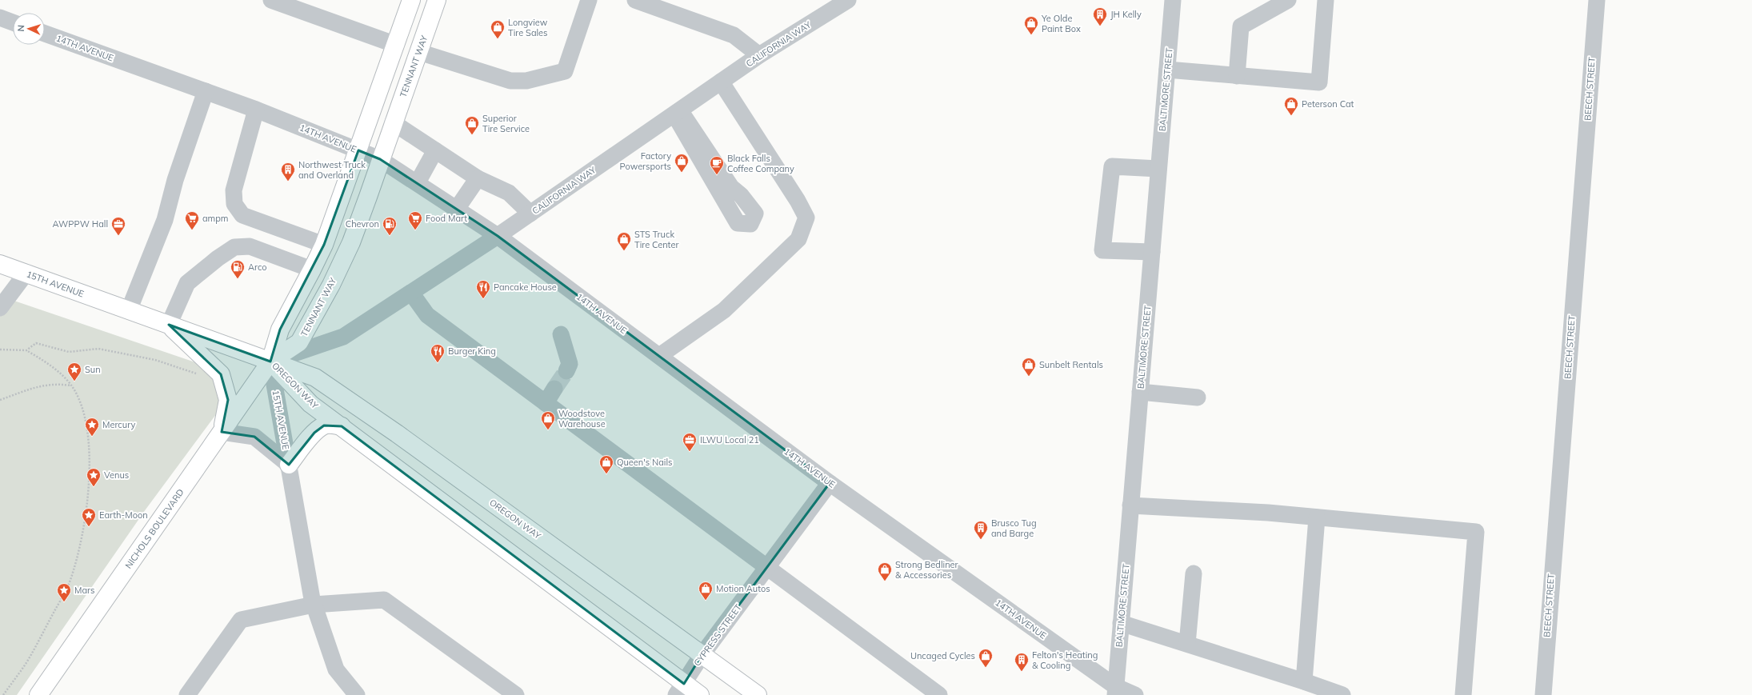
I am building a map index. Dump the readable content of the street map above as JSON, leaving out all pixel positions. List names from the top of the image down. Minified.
{"streets":{"main road":["TENNANT WAY","15TH AVENUE","OREGON WAY","NICHOLS BOULEVARD"],"street":["CALIFORNIA WAY","14TH AVENUE","BEECH STREET","BALTIMORE STREET","CYPRESS STREET"]},"crossings":[["CALIFORNIA WAY","14TH AVENUE"],["CALIFORNIA WAY","TENNANT WAY"],["CALIFORNIA WAY","15TH AVENUE"],["CALIFORNIA WAY","OREGON WAY"],["CALIFORNIA WAY","NICHOLS BOULEVARD"],["14TH AVENUE","TENNANT WAY"],["14TH AVENUE","BALTIMORE STREET"],["14TH AVENUE","CYPRESS STREET"],["TENNANT WAY","15TH AVENUE"],["TENNANT WAY","OREGON WAY"],["TENNANT WAY","NICHOLS BOULEVARD"],["15TH AVENUE","OREGON WAY"],["15TH AVENUE","NICHOLS BOULEVARD"],["OREGON WAY","NICHOLS BOULEVARD"],["OREGON WAY","CYPRESS STREET"]],"places":{"building":["JH Kelly","Northwest Truck and Overland","Brusco Tug and Barge","Felton's Heating & Cooling"],"shop":["Ye Olde Paint Box","Longview Tire Sales","Peterson Cat","Superior Tire Service","Factory Powersports","STS Truck Tire Center","Sunbelt Rentals","Woodstove Warehouse","Queen's Nails","Strong Bedliner & Accessories","Motion Autos","Uncaged Cycles"],"cafe":["Black Falls Coffee Company"],"supermarket":["ampm","Food Mart"],"office":["AWPPW Hall","ILWU Local 21"],"fuel station":["Chevron","Arco"],"restaurant":["Pancake House","Burger King"],"place":["Sun","Mercury","Venus","Earth-Moon","Mars"]},"north":"left"}
